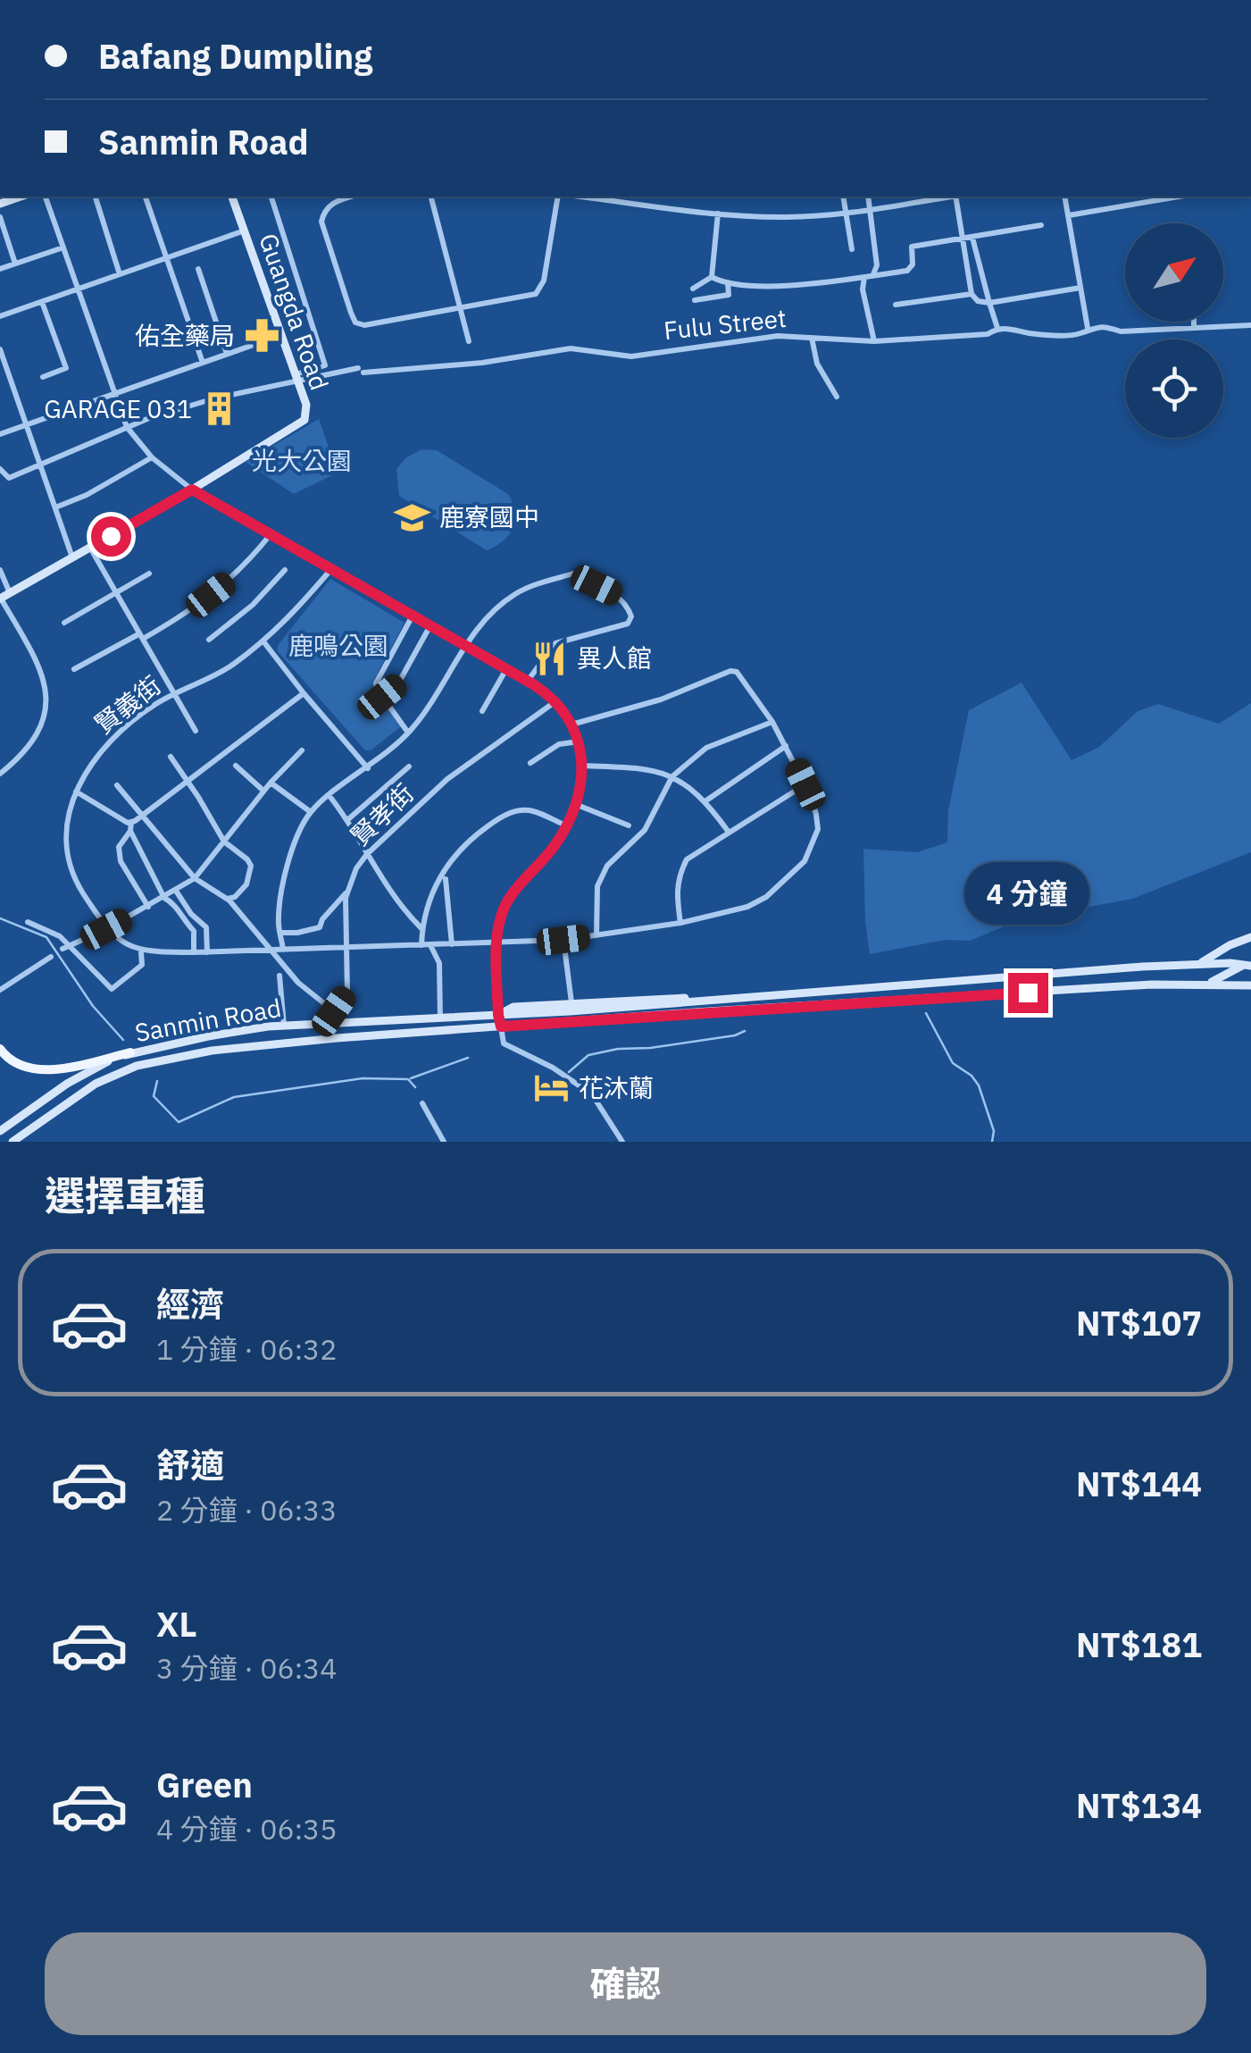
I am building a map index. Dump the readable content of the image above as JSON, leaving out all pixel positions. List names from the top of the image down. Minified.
{"streets":{"street":["Guangda Road","Fulu Street","賢義街","賢孝街","Sanmin Road"]},"crossings":[["Guangda Road","Fulu Street"],["賢孝街","Sanmin Road"]],"parks":["光大公園","鹿鳴公園"],"places":{"pharmacy":["佑全藥局"],"building":["GARAGE 031"],"school or university":["鹿寮國中"],"restaurant":["異人館"],"hotel":["花沐蘭"]},"north":"top right","page":{"banner":["Bafang Dumpling","Sanmin Road"],"bubble":"4 分鐘","heading":"選擇車種","list":[{"name":"經濟","note":"1 分鐘 · 06:32","value":"NT$107"},{"name":"舒適","note":"2 分鐘 · 06:33","value":"NT$144"},{"name":"XL","note":"3 分鐘 · 06:34","value":"NT$181"},{"name":"Green","note":"4 分鐘 · 06:35","value":"NT$134"}],"buttons":"確認"}}
